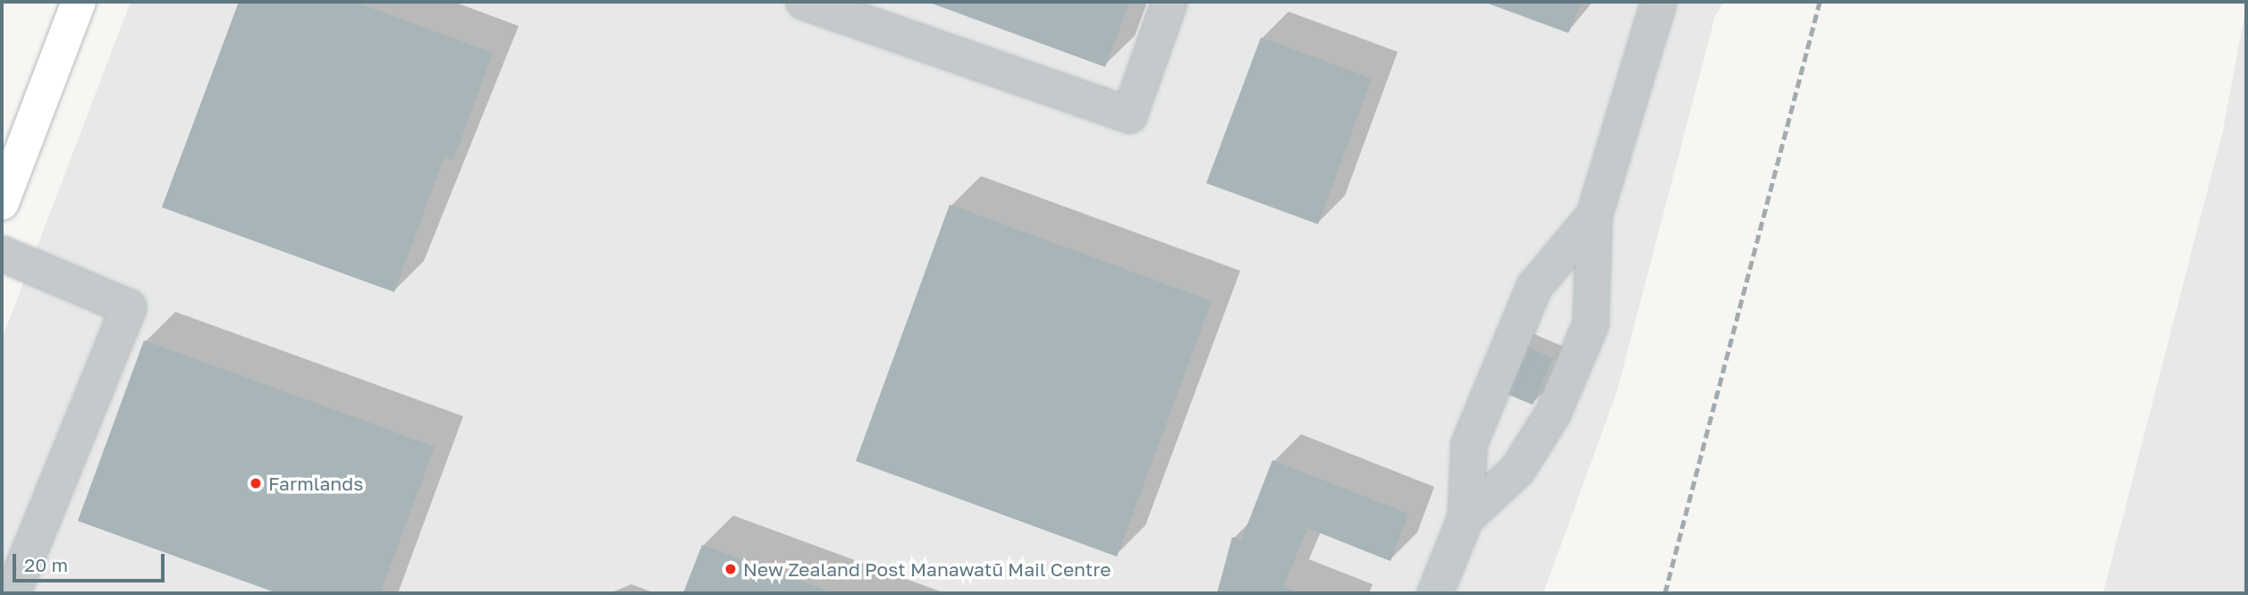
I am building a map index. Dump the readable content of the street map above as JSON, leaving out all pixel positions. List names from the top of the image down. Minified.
{"places":["Farmlands","New Zealand Post Manawatū Mail Centre"],"scale_bar":"20 m"}
